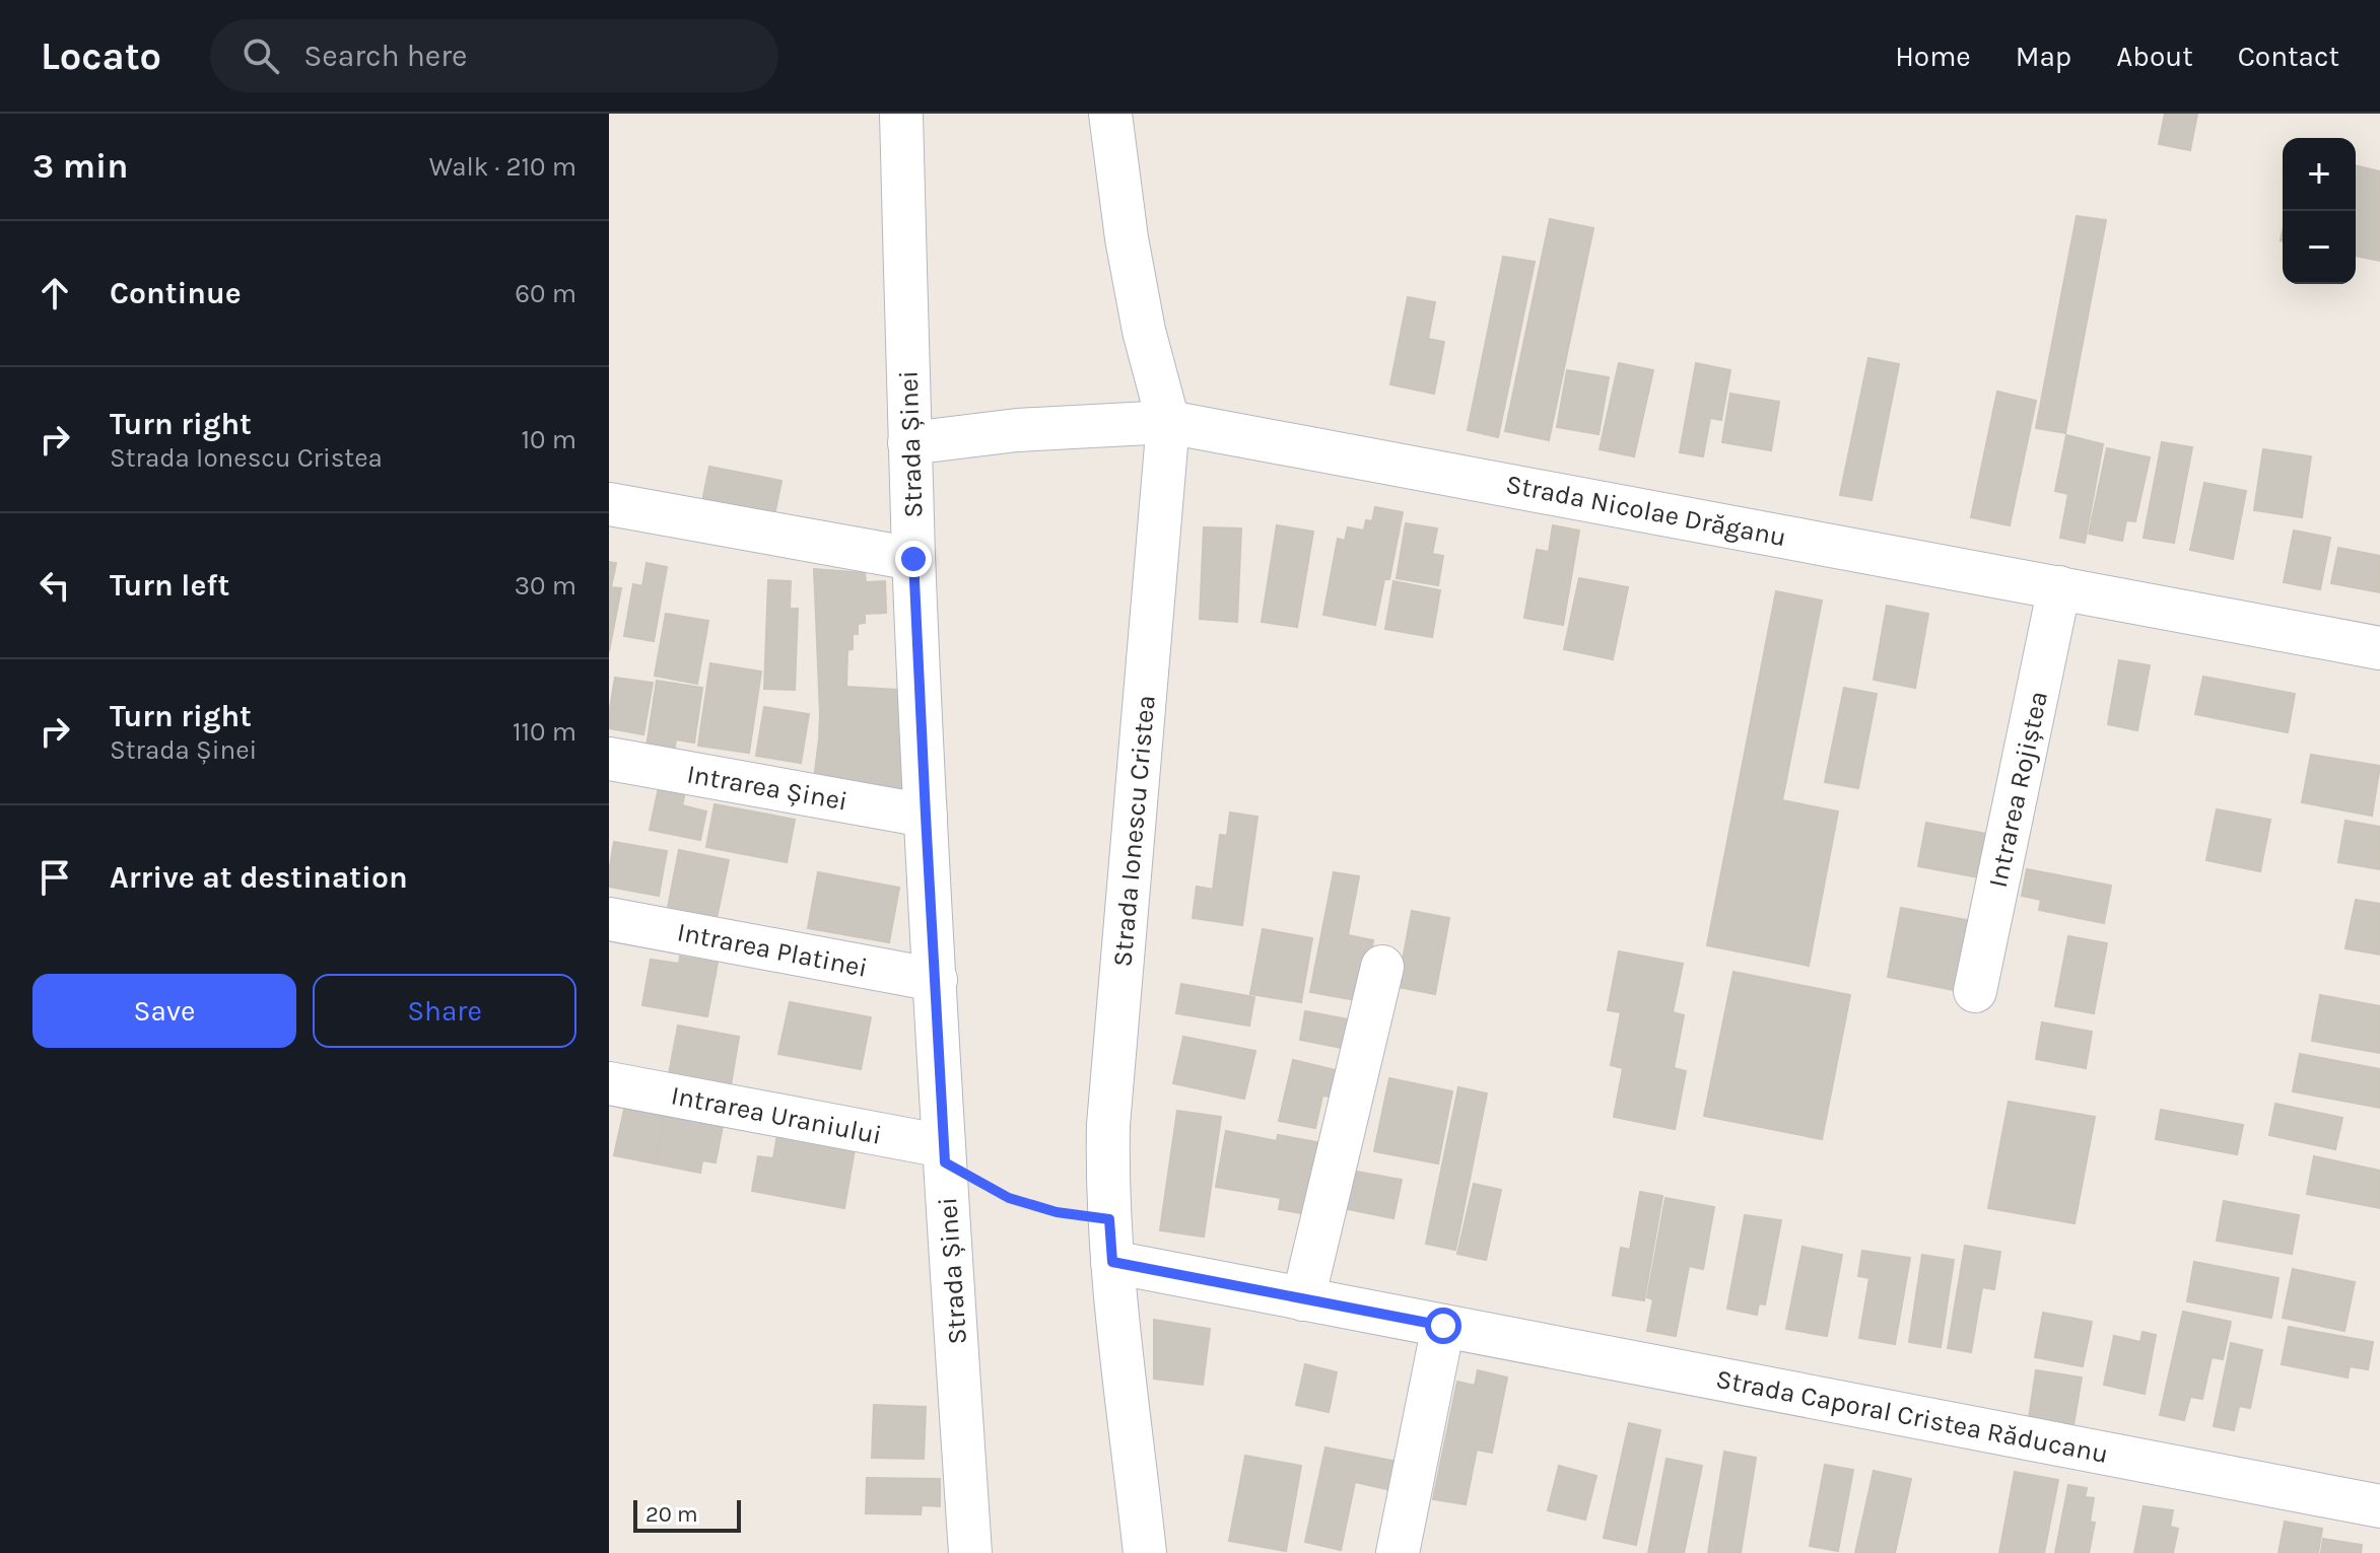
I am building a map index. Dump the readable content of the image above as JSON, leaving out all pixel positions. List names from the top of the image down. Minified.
{"streets":{"street":["Strada Șinei","Strada Nicolae Drăganu","Intrarea Șinei","Intrarea Rojiștea","Strada Ionescu Cristea","Intrarea Platinei","Intrarea Uraniului","Strada Caporal Cristea Răducanu"]},"crossings":[["Strada Șinei","Strada Nicolae Drăganu"],["Strada Șinei","Intrarea Șinei"],["Strada Șinei","Intrarea Platinei"],["Strada Șinei","Intrarea Uraniului"],["Strada Nicolae Drăganu","Intrarea Rojiștea"],["Strada Nicolae Drăganu","Strada Ionescu Cristea"],["Strada Ionescu Cristea","Strada Caporal Cristea Răducanu"]],"scale_bar":"20 m","page":{"header":"Locato","search":"Search here","nav":["Home","Map","About","Contact"],"heading":["3 min","Walk · 210 m"],"map_buttons":["+","−"],"list":[["Continue","60 m"],["Turn right","Strada Ionescu Cristea","10 m"],["Turn left","30 m"],["Turn right","Strada Șinei","110 m"],"Arrive at destination"],"buttons":["Save","Share"],"scale":"20 m"}}
